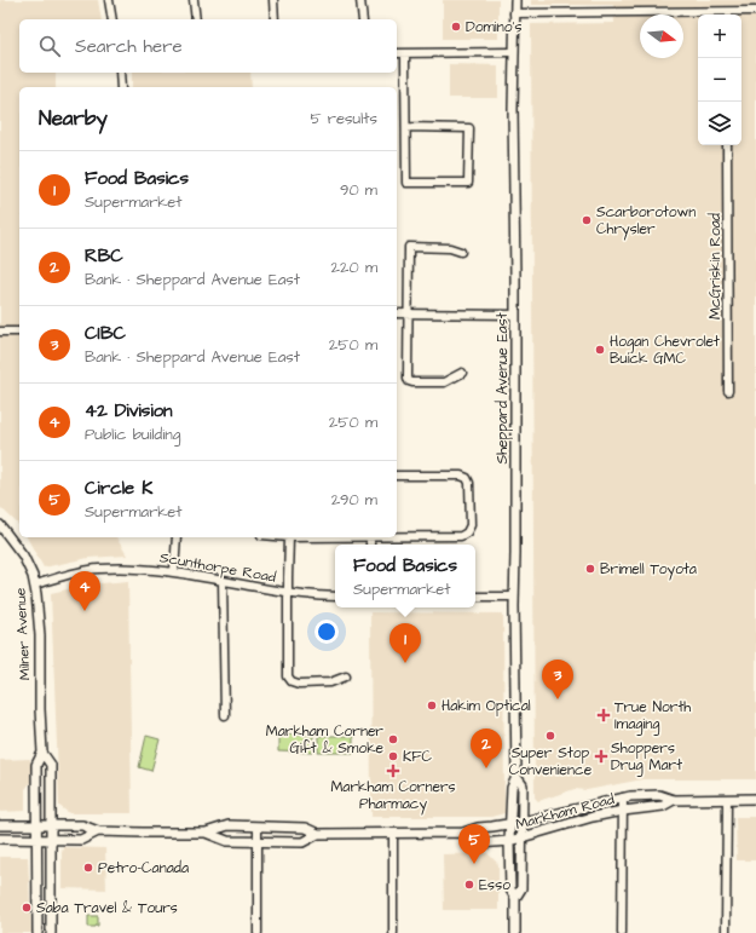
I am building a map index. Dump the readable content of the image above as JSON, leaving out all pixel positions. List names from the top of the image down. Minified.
{"streets":{"main road":["Sheppard Avenue East","Milner Avenue","Markham Road"],"street":["McGriskin Road","Scunthorpe Road"]},"crossings":[["Sheppard Avenue East","Markham Road"],["Scunthorpe Road","Milner Avenue"],["Milner Avenue","Markham Road"]],"places":{"other":["Domino's","Scarborotown Chrysler","Hogan Chevrolet Buick GMC","Brimell Toyota","Hakim Optical","Super Stop Convenience","Markham Corner Gift & Smoke","KFC","Petro-Canada","Esso","Saba Travel & Tours"],"health":["True North Imaging","Shoppers Drug Mart","Markham Corners Pharmacy"]},"north":"right","page":{"map_buttons":["+","−"],"search":"Search here","heading":["Nearby","5 results"],"list":[{"mark":"1","name":"Food Basics","note":"Supermarket","value":"90 m"},{"mark":"2","name":"RBC","note":"Bank · Sheppard Avenue East","value":"220 m"},{"mark":"3","name":"CIBC","note":"Bank · Sheppard Avenue East","value":"250 m"},{"mark":"4","name":"42 Division","note":"Public building","value":"250 m"},{"mark":"5","name":"Circle K","note":"Supermarket","value":"290 m"}],"popup":["Food Basics","Supermarket"],"pins":["4","1","3","2","5"]}}
